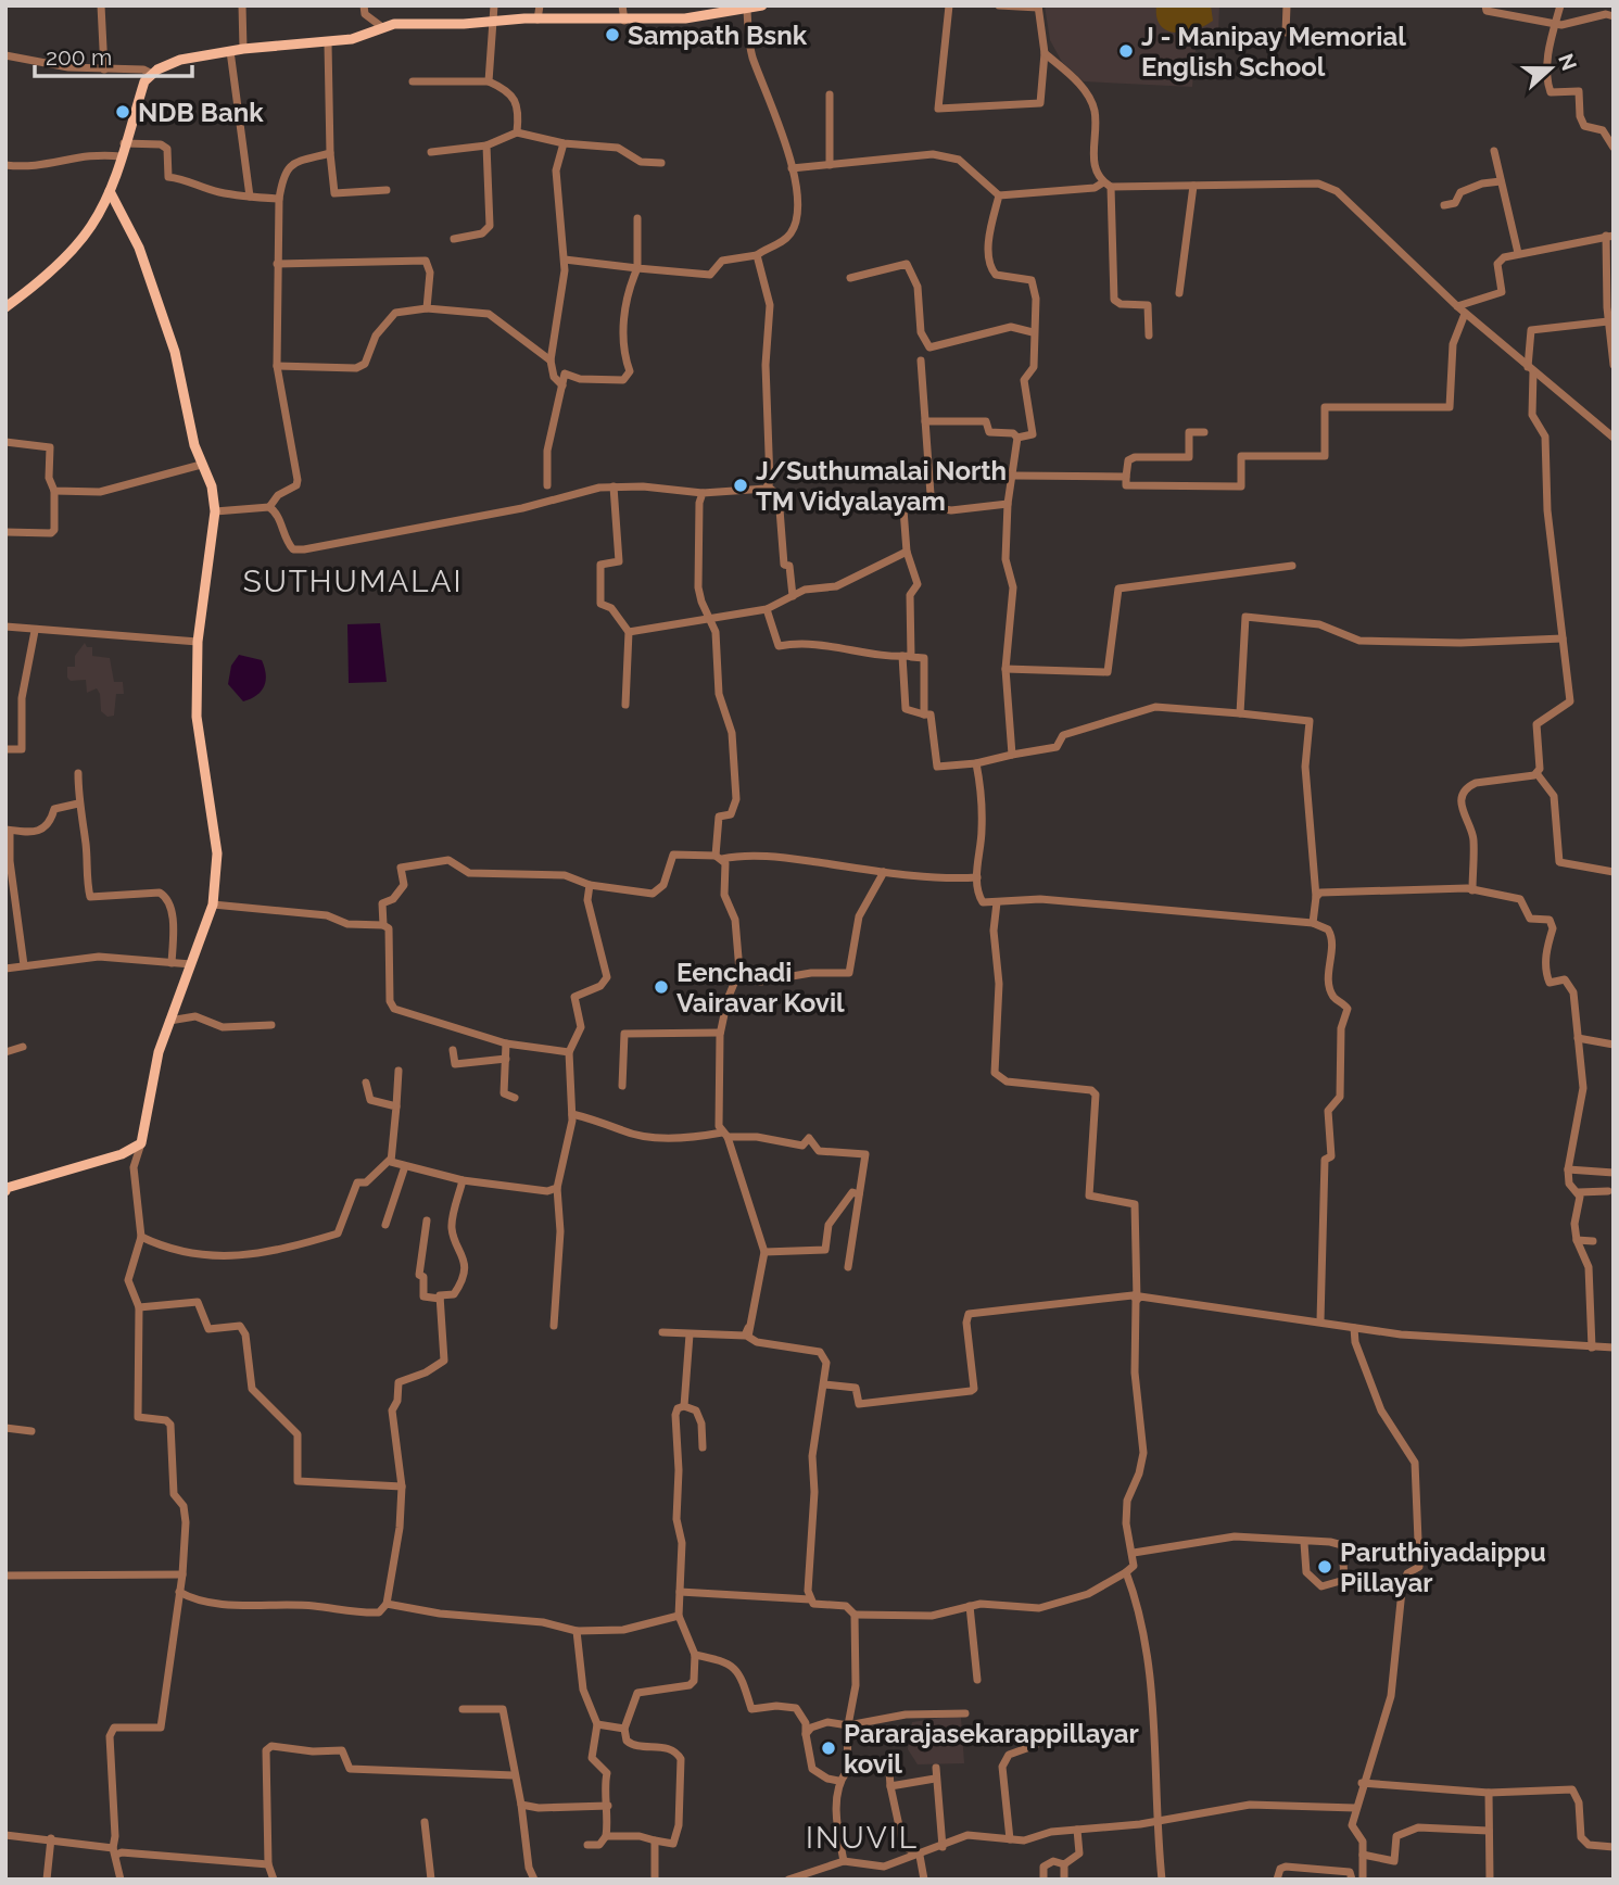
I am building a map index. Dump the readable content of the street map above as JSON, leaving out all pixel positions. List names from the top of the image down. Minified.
{"districts":["SUTHUMALAI","INUVIL"],"places":["Sampath Bsnk","J - Manipay Memorial English School","NDB Bank","J/Suthumalai North TM Vidyalayam","Eenchadi Vairavar Kovil","Paruthiyadaippu Pillayar","Pararajasekarappillayar kovil"],"scale_bar":"200 m","north":"right"}
